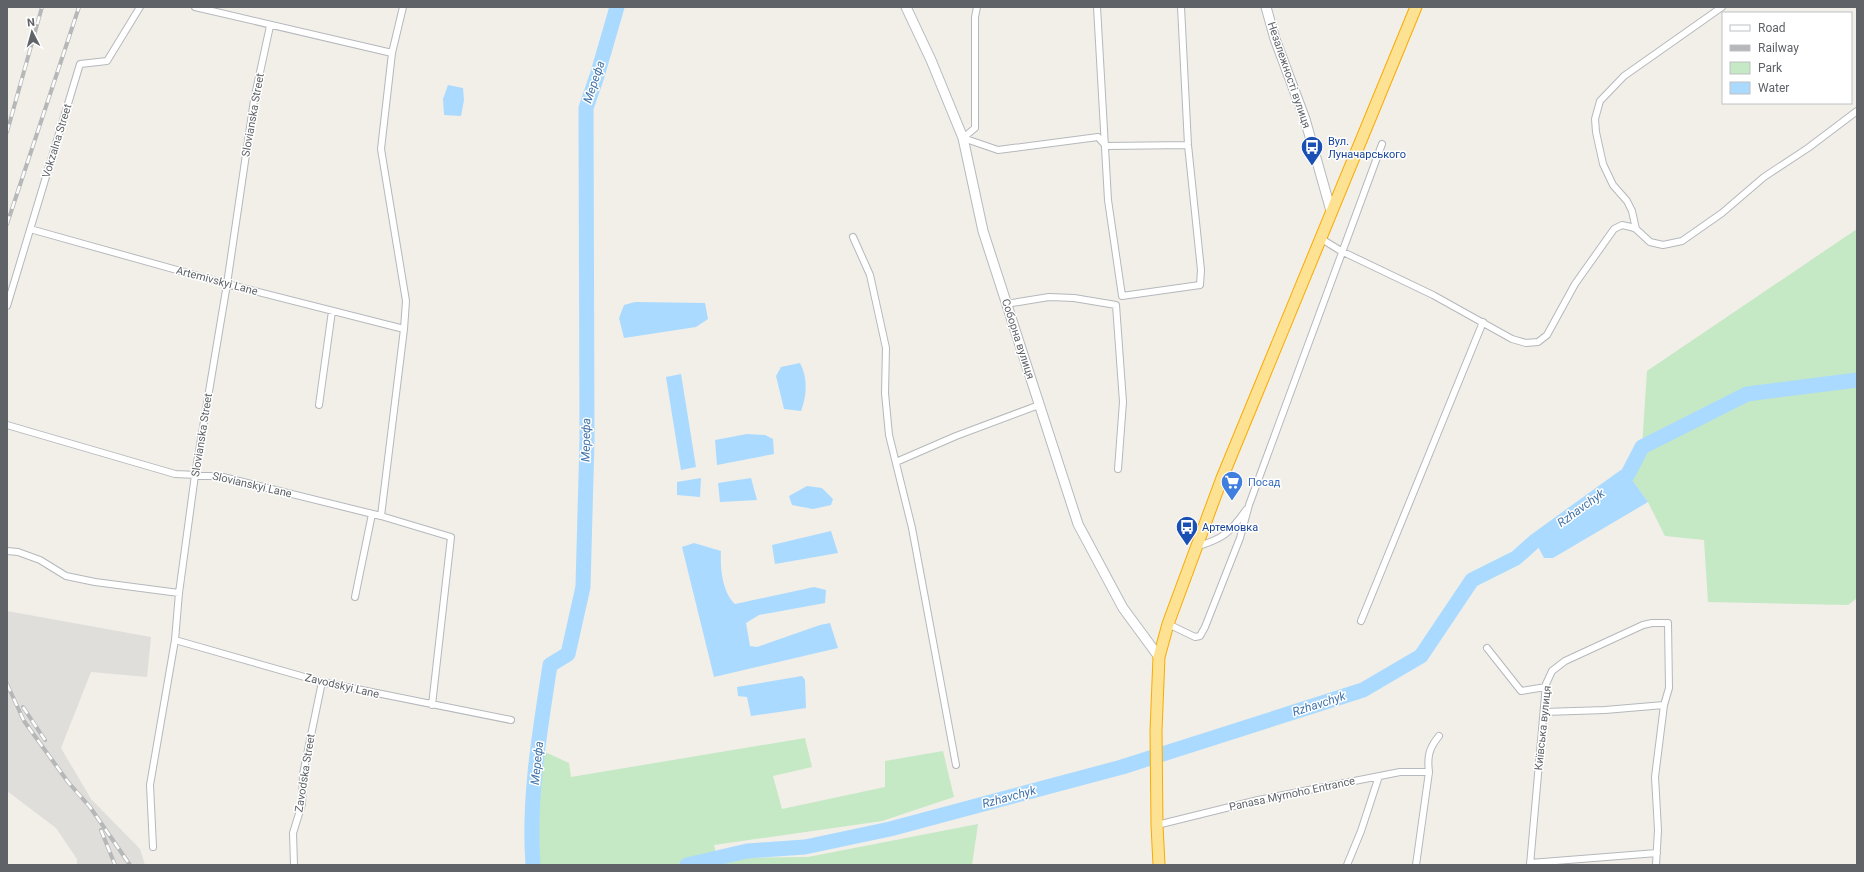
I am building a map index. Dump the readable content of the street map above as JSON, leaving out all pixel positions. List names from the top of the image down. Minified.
{"streets":{"street":["Незалежності вулиця","Slovianska Street","Vokzalna Street","Artemivskyi Lane","Соборна вулиця","Slovianskyi Lane","Zavodskyi Lane","Київська вулиця","Zavodska Street","Panasa Myrnoho Entrance"]},"crossings":[["Slovianska Street","Artemivskyi Lane"],["Slovianska Street","Slovianskyi Lane"],["Slovianska Street","Zavodskyi Lane"],["Vokzalna Street","Artemivskyi Lane"],["Slovianskyi Lane","Zavodskyi Lane"],["Zavodskyi Lane","Zavodska Street"]],"water":["Мерефа","Rzhavchyk"],"places":{"bus stop":["Вул. Луначарського","Артемовка"],"supermarket":["Посад"]},"legend":["Road","Railway","Park","Water"],"north":"top"}
